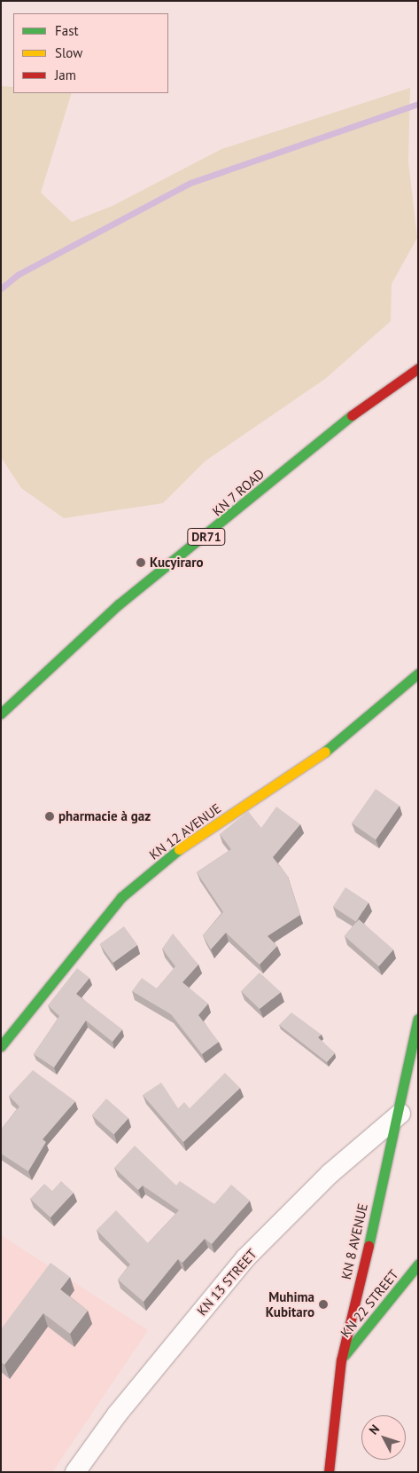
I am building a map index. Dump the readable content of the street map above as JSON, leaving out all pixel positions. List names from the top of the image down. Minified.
{"streets":{"main road":["KN 7 ROAD","DR71","KN 12 AVENUE","KN 8 AVENUE","KN 22 STREET"],"street":["KN 13 STREET"]},"crossings":[["KN 8 AVENUE","KN 13 STREET"],["KN 8 AVENUE","KN 22 STREET"]],"places":["Kucyiraro","pharmacie à gaz","Muhima Kubitaro"],"legend":["Fast","Slow","Jam"],"north":"top left"}
